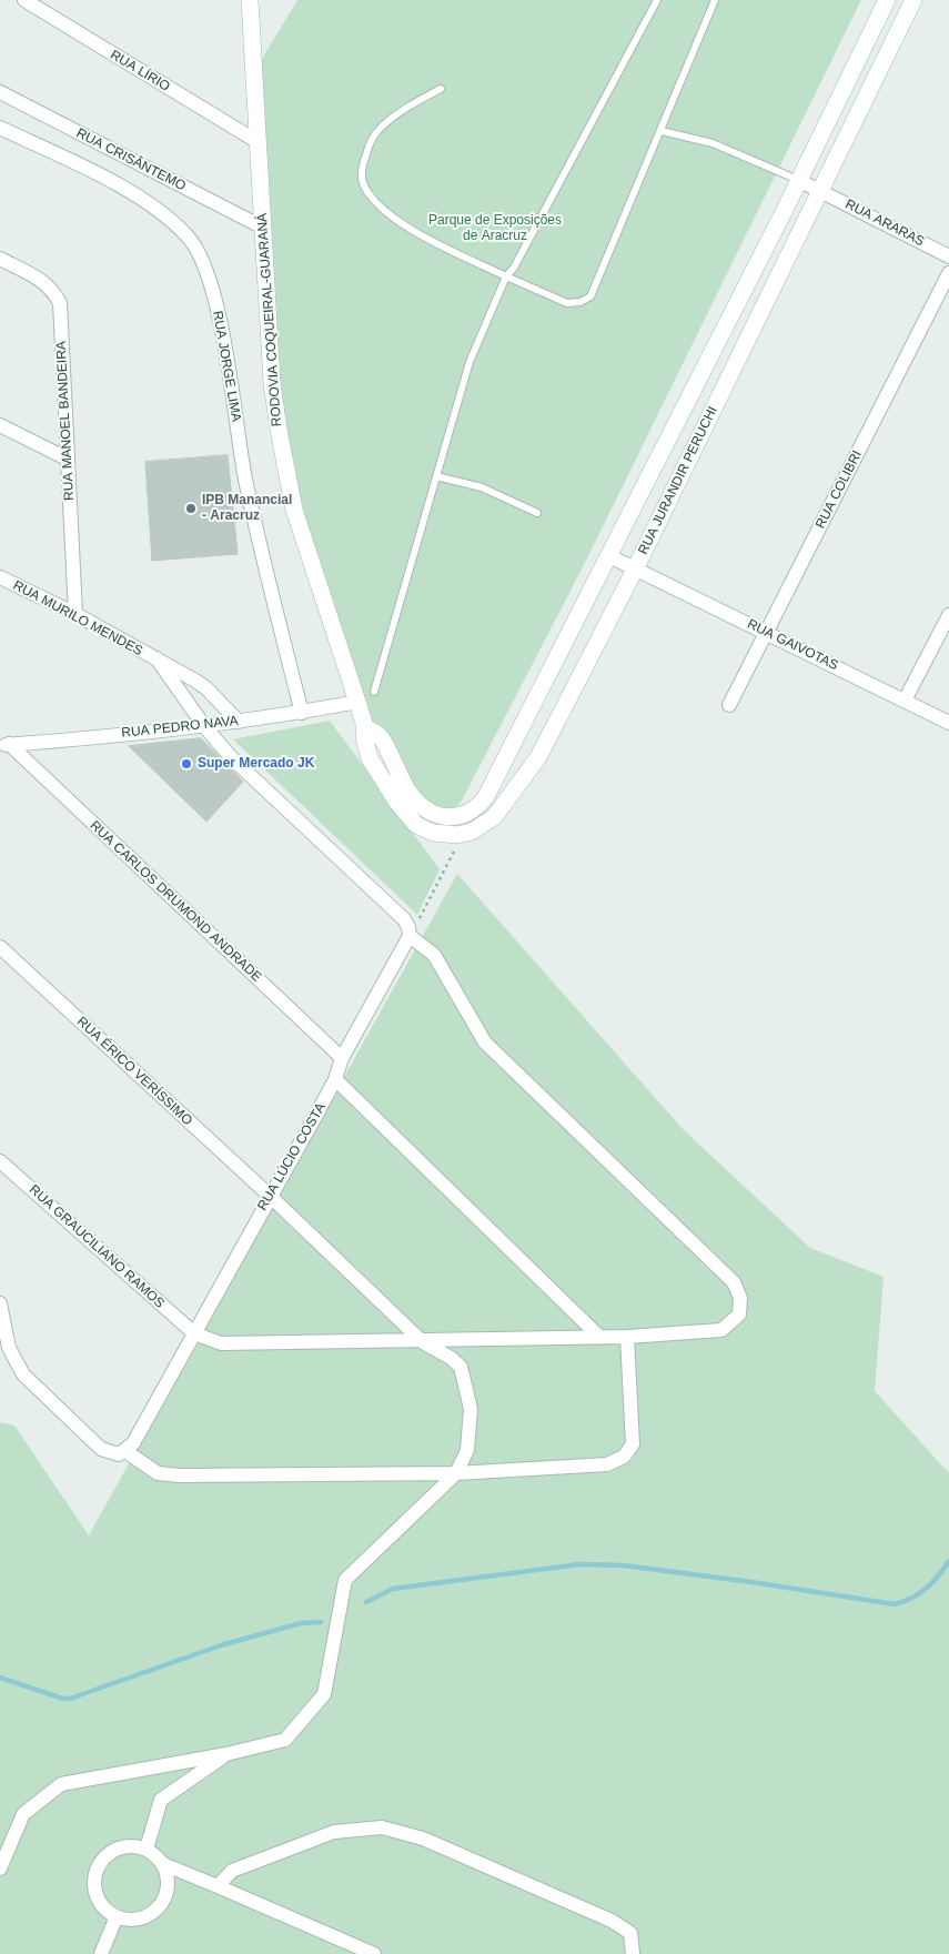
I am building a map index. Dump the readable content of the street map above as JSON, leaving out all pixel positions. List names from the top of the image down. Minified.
{"streets":{"street":["RUA LÍRIO","RUA CRISÂNTEMO","RUA ARARAS","RODOVIA COQUEIRAL-GUARANÁ","RUA JORGE LIMA","RUA MANOEL BANDEIRA","RUA JURANDIR PERUCHI","RUA COLIBRI","RUA MURILO MENDES","RUA GAIVOTAS","RUA PEDRO NAVA","RUA CARLOS DRUMOND ANDRADE","RUA ÉRICO VERÍSSIMO","RUA LÚCIO COSTA","RUA GRAUCILIANO RAMOS"]},"crossings":[["RUA LÍRIO","RODOVIA COQUEIRAL-GUARANÁ"],["RUA CRISÂNTEMO","RODOVIA COQUEIRAL-GUARANÁ"],["RUA ARARAS","RUA JURANDIR PERUCHI"],["RODOVIA COQUEIRAL-GUARANÁ","RUA JURANDIR PERUCHI"],["RODOVIA COQUEIRAL-GUARANÁ","RUA PEDRO NAVA"],["RUA JORGE LIMA","RUA PEDRO NAVA"],["RUA MANOEL BANDEIRA","RUA MURILO MENDES"],["RUA JURANDIR PERUCHI","RUA GAIVOTAS"],["RUA COLIBRI","RUA GAIVOTAS"],["RUA MURILO MENDES","RUA PEDRO NAVA"],["RUA PEDRO NAVA","RUA CARLOS DRUMOND ANDRADE"],["RUA CARLOS DRUMOND ANDRADE","RUA LÚCIO COSTA"],["RUA ÉRICO VERÍSSIMO","RUA LÚCIO COSTA"],["RUA LÚCIO COSTA","RUA GRAUCILIANO RAMOS"]],"parks":["Parque de Exposições de Aracruz"],"places":["IPB Manancial - Aracruz","Super Mercado JK"]}
